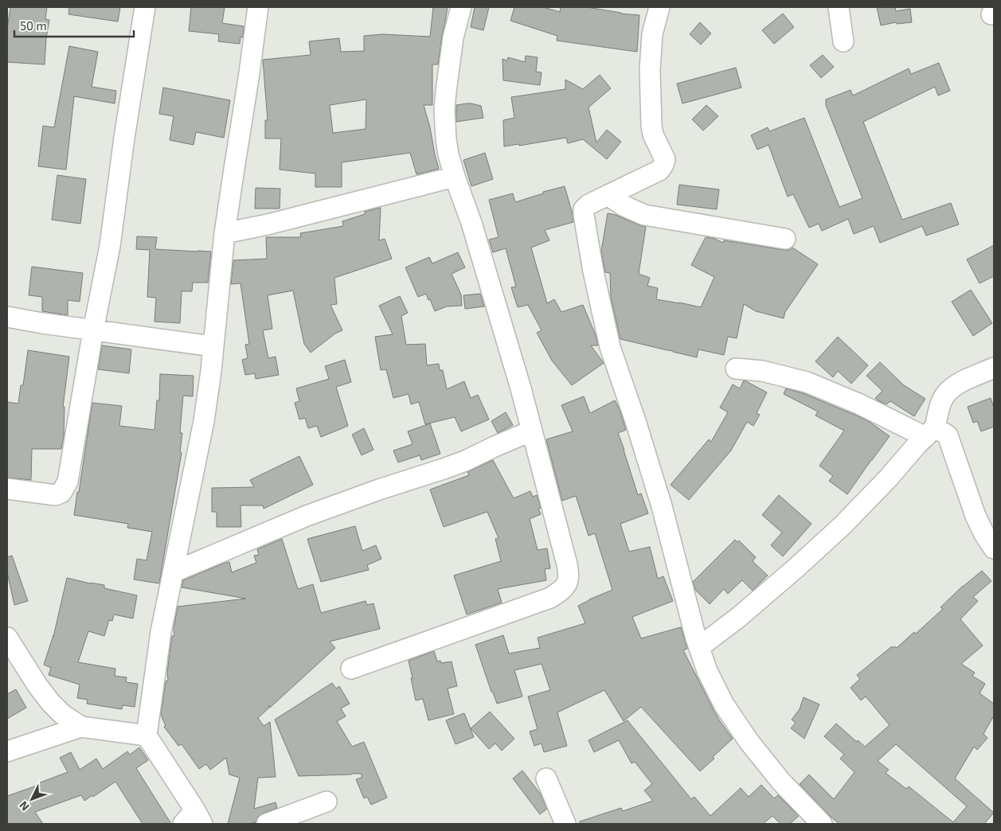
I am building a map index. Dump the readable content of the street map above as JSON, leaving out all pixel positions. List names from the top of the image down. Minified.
{"scale_bar":"50 m","north":"bottom left"}
